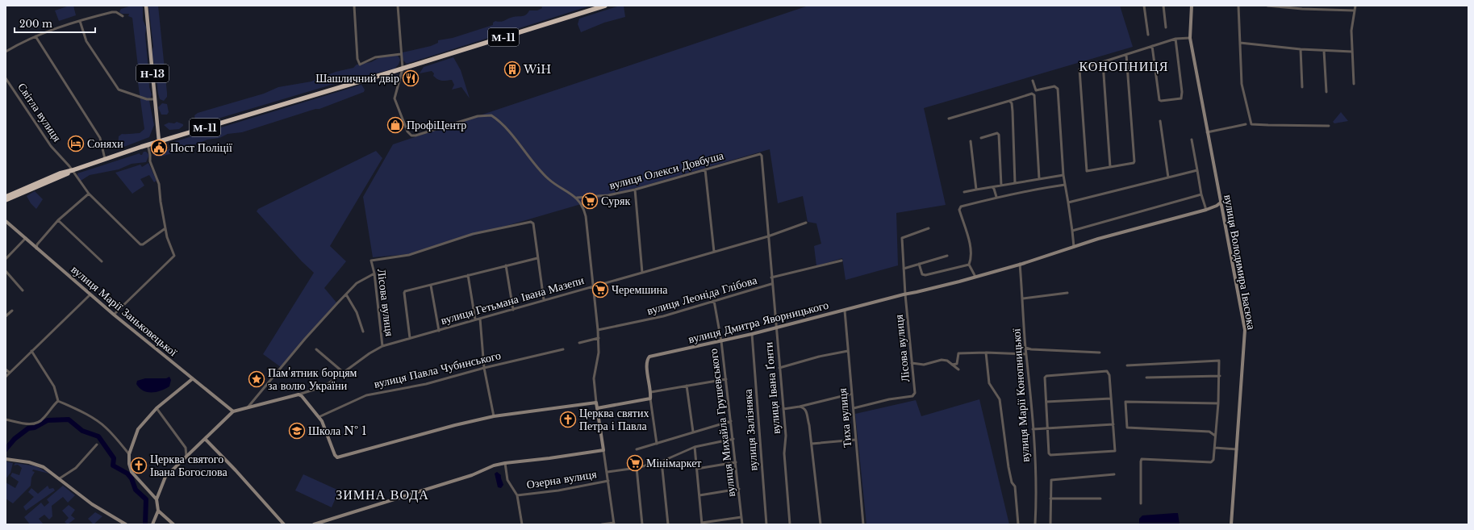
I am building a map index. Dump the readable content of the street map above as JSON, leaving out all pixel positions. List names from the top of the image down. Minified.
{"streets":{"highway":["М-11"],"main road":["Н-13"],"street":["Світла вулиця","вулиця Олекси Довбуша","вулиця Володимира Івасюка","вулиця Леоніда Глібова","вулиця Гетьмана Івана Мазепи","Лісова вулиця","вулиця Марії Заньковецької","вулиця Дмитра Яворницького","вулиця Павла Чубинського","вулиця Івана Ґонти","вулиця Марії Конопницької","Тиха вулиця","вулиця Михайла Грушевського","вулиця Залізняка","Озерна вулиця"]},"crossings":[["М-11","Н-13"],["М-11","Світла вулиця"],["вулиця Олекси Довбуша","вулиця Івана Ґонти"],["вулиця Володимира Івасюка","вулиця Дмитра Яворницького"],["вулиця Леоніда Глібова","вулиця Івана Ґонти"],["вулиця Леоніда Глібова","вулиця Михайла Грушевського"],["вулиця Гетьмана Івана Мазепи","Лісова вулиця"],["вулиця Гетьмана Івана Мазепи","вулиця Марії Заньковецької"],["вулиця Гетьмана Івана Мазепи","вулиця Івана Ґонти"],["Лісова вулиця","вулиця Дмитра Яворницького"],["Лісова вулиця","Тиха вулиця"],["вулиця Дмитра Яворницького","вулиця Івана Ґонти"],["вулиця Дмитра Яворницького","вулиця Марії Конопницької"],["вулиця Дмитра Яворницького","Тиха вулиця"],["вулиця Дмитра Яворницького","вулиця Михайла Грушевського"],["вулиця Дмитра Яворницького","вулиця Залізняка"]],"districts":["КОНОПНИЦЯ","ЗИМНА ВОДА"],"places":{"building":["WiH"],"restaurant":["Шашличний двір"],"shop":["ПрофіЦентр"],"hotel":["Соняхи"],"public building":["Пост Поліції"],"supermarket":["Суряк","Черемшина","Мінімаркет"],"place":["Пам'ятник борцям за волю України"],"church":["Церква святих Петра і Павла","Церква святого Івана Богослова"],"school or university":["Школа № 1"]},"scale_bar":"200 m"}
